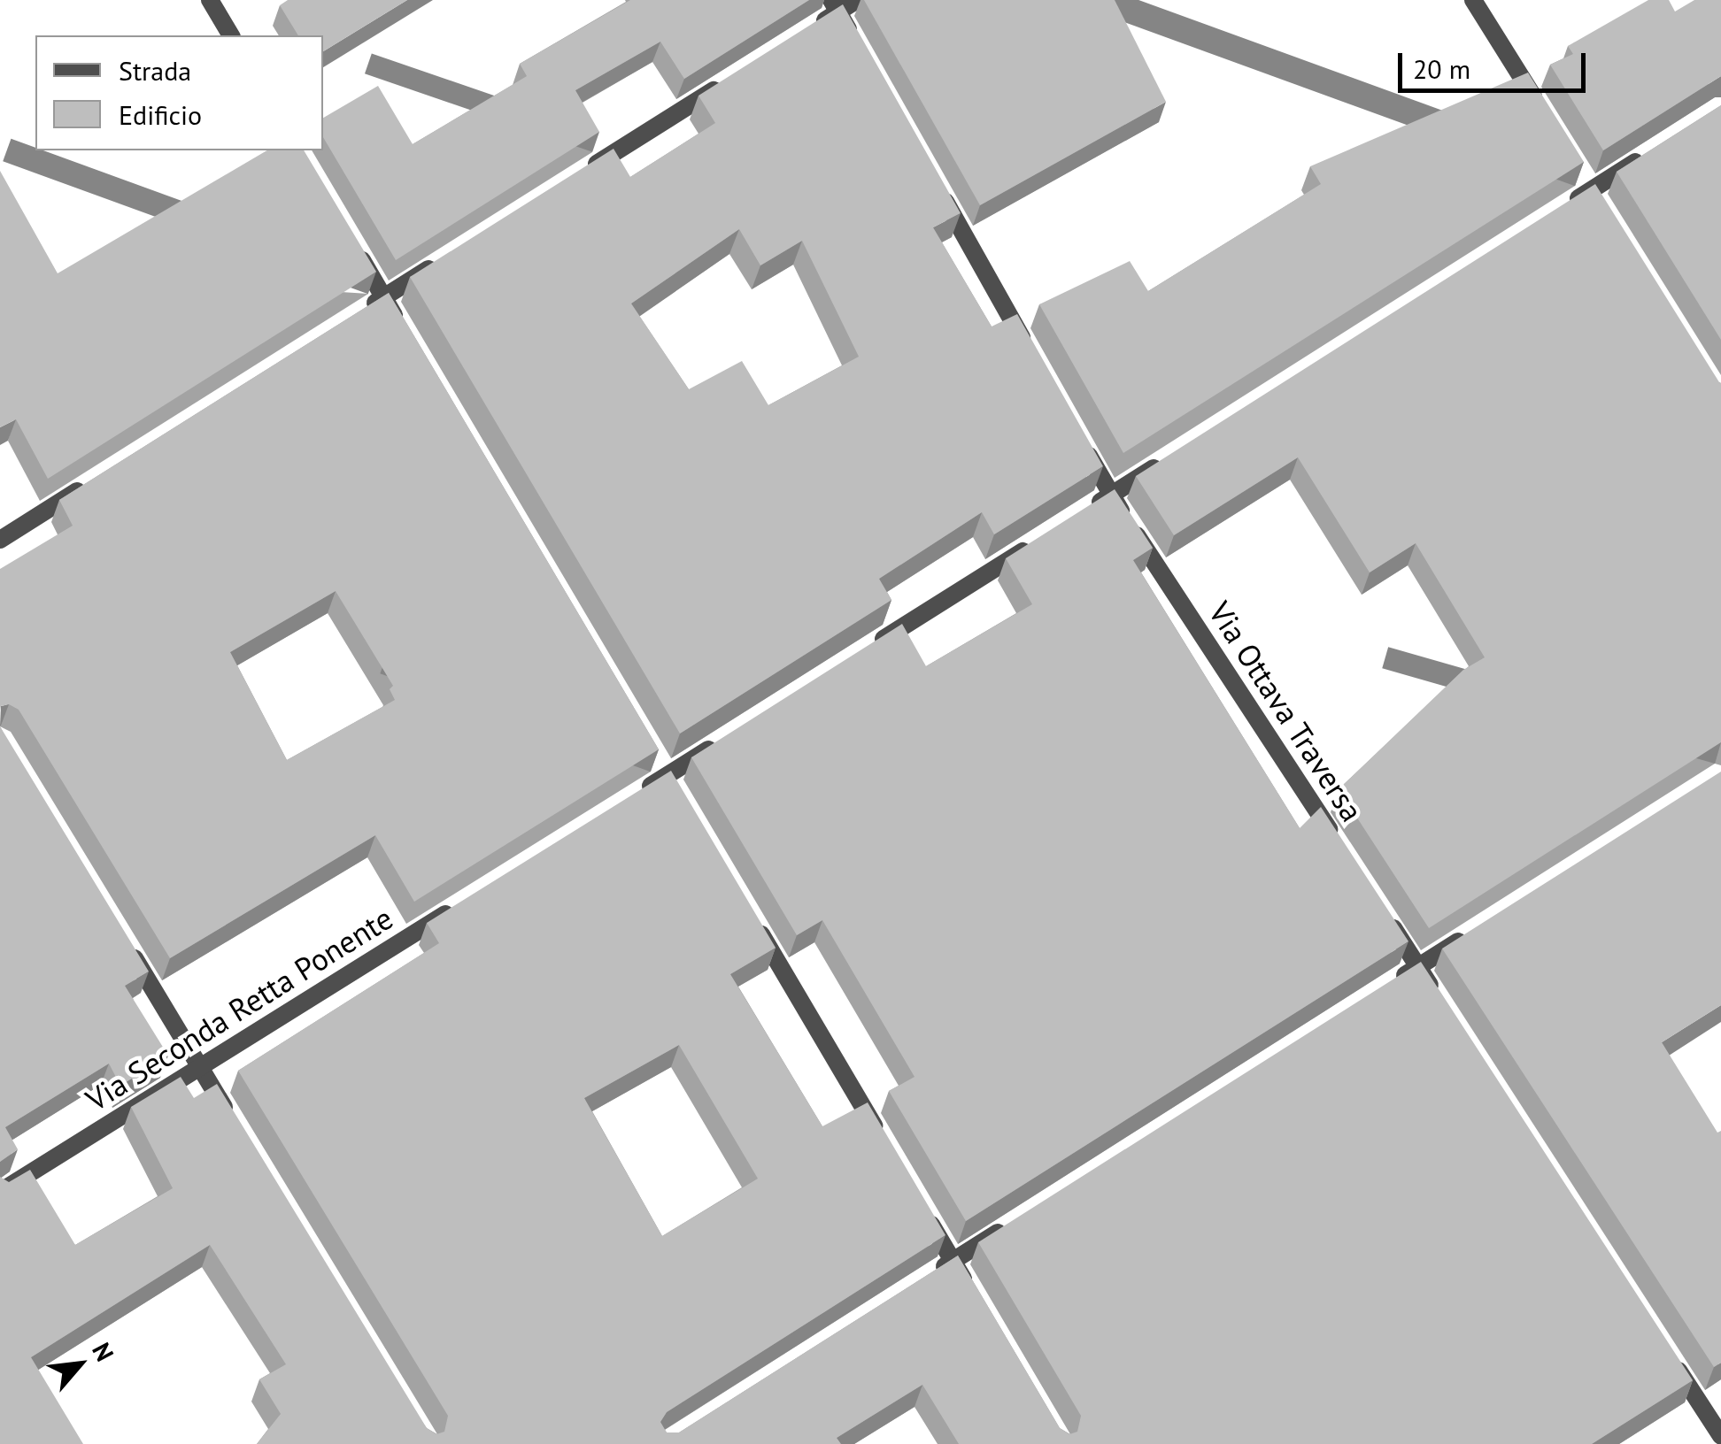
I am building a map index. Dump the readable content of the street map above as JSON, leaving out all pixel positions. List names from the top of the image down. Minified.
{"streets":{"street":["Via Ottava Traversa","Via Seconda Retta Ponente"]},"legend":["Strada","Edificio"],"scale_bar":"20 m","north":"top right"}
